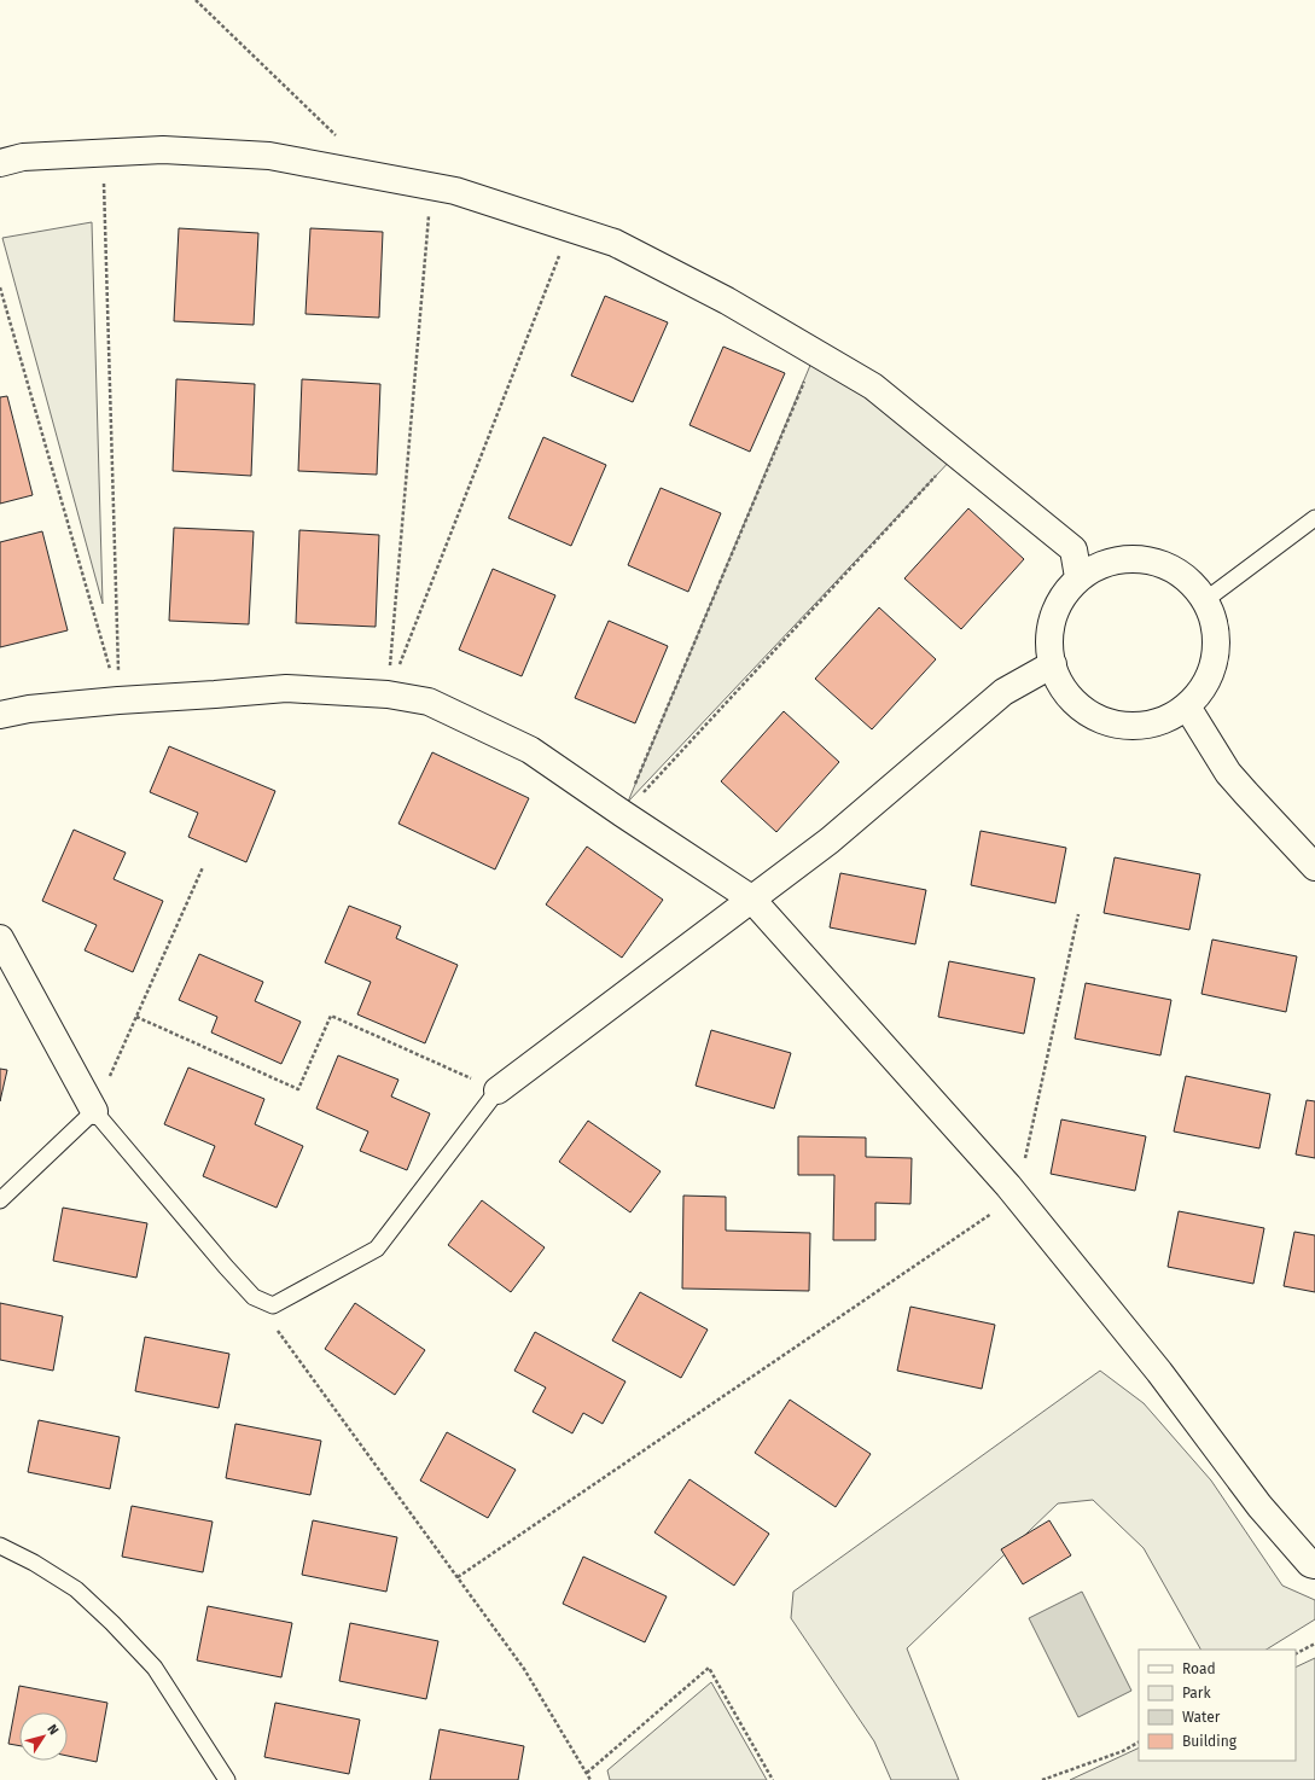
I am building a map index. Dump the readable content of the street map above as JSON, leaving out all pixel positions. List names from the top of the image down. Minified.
{"legend":["Road","Park","Water","Building"],"north":"top right"}
